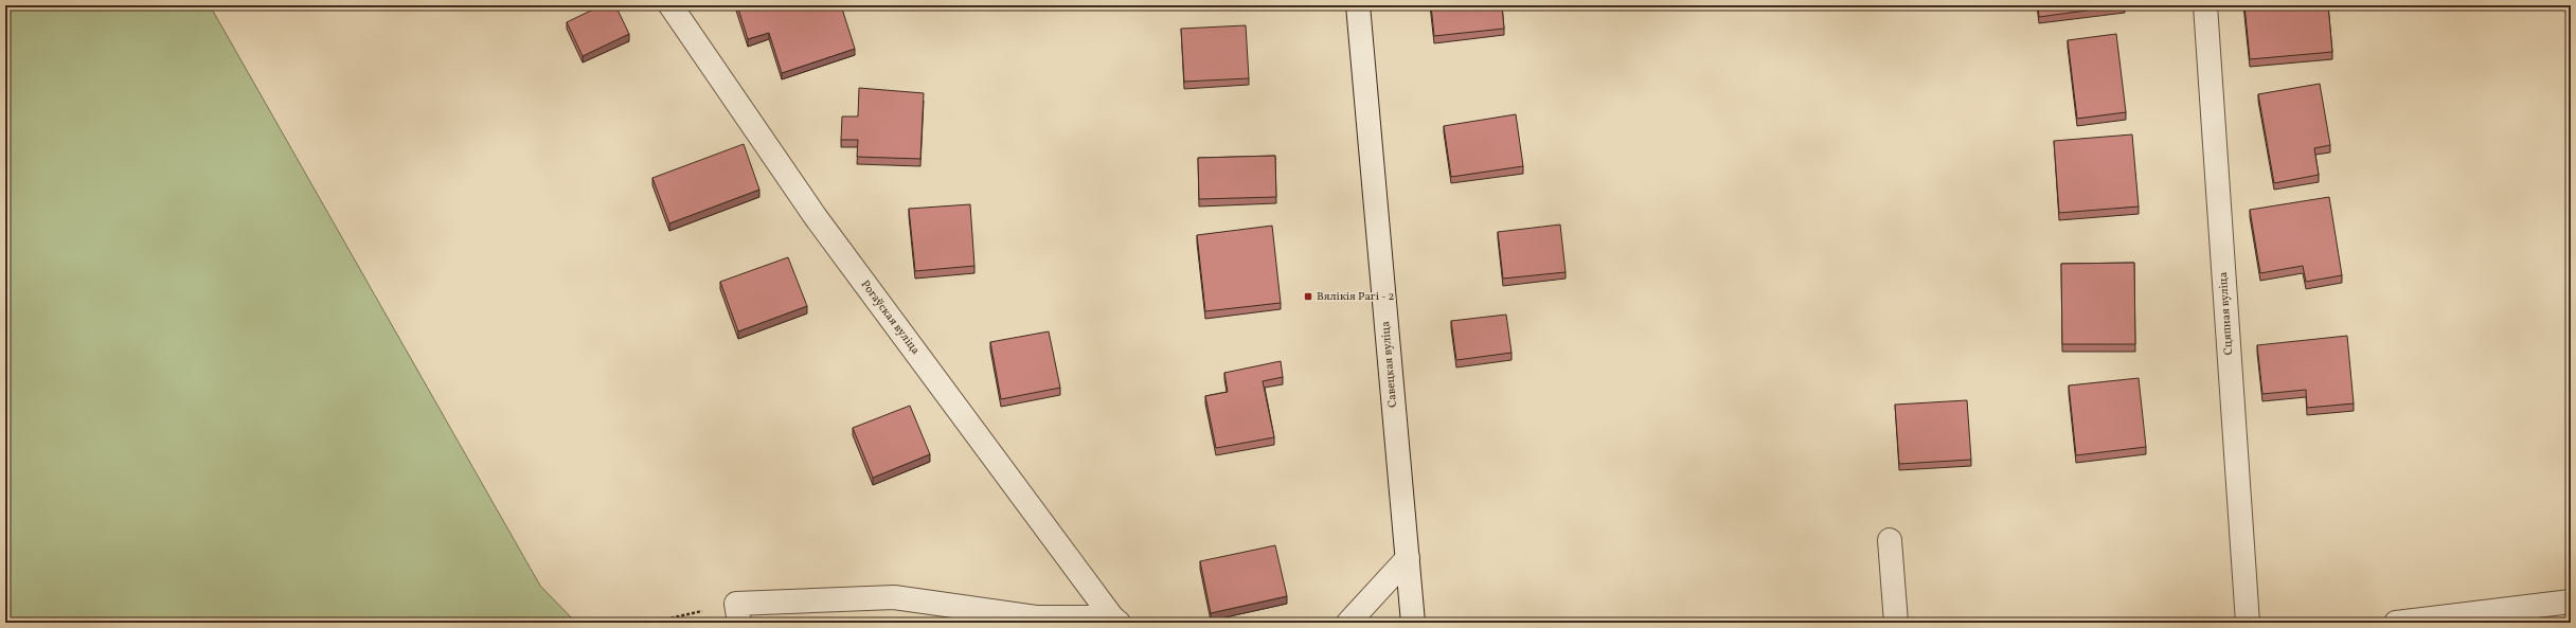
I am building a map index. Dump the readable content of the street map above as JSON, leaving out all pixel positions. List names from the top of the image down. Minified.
{"streets":{"street":["Сцяпная вуліца","Рогаўская вуліца","Савецкая вуліца"]},"places":{"transit":["Вялікія Рагі - 2"]}}
